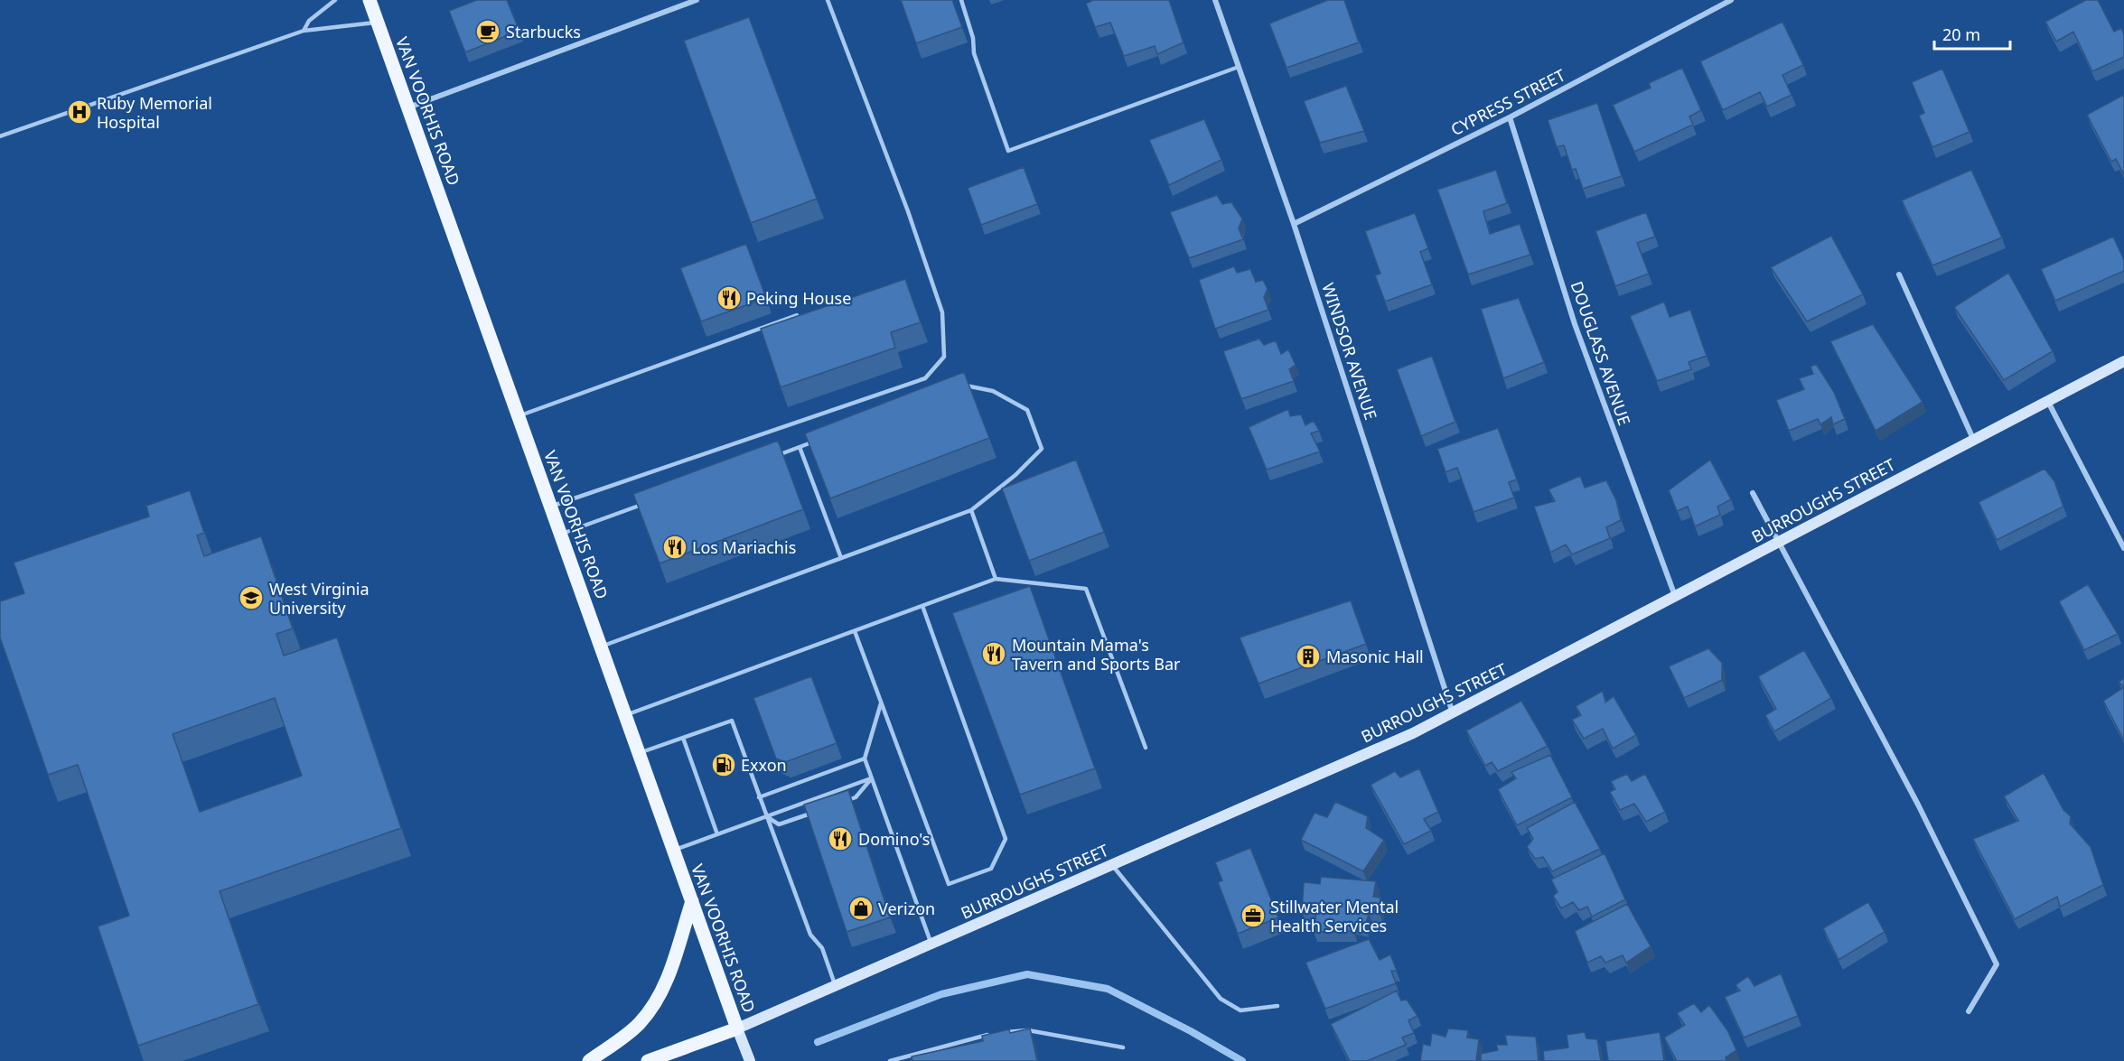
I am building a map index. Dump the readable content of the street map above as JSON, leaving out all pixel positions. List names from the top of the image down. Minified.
{"streets":{"main road":["VAN VOORHIS ROAD"],"street":["CYPRESS STREET","WINDSOR AVENUE","DOUGLASS AVENUE","BURROUGHS STREET"]},"crossings":[["CYPRESS STREET","WINDSOR AVENUE"],["CYPRESS STREET","DOUGLASS AVENUE"],["VAN VOORHIS ROAD","BURROUGHS STREET"],["WINDSOR AVENUE","BURROUGHS STREET"],["DOUGLASS AVENUE","BURROUGHS STREET"]],"places":{"cafe":["Starbucks"],"hospital":["Ruby Memorial Hospital"],"restaurant":["Peking House","Los Mariachis","Mountain Mama's Tavern and Sports Bar","Domino's"],"school or university":["West Virginia University"],"building":["Masonic Hall"],"fuel station":["Exxon"],"shop":["Verizon"],"office":["Stillwater Mental Health Services"]},"scale_bar":"20 m"}
